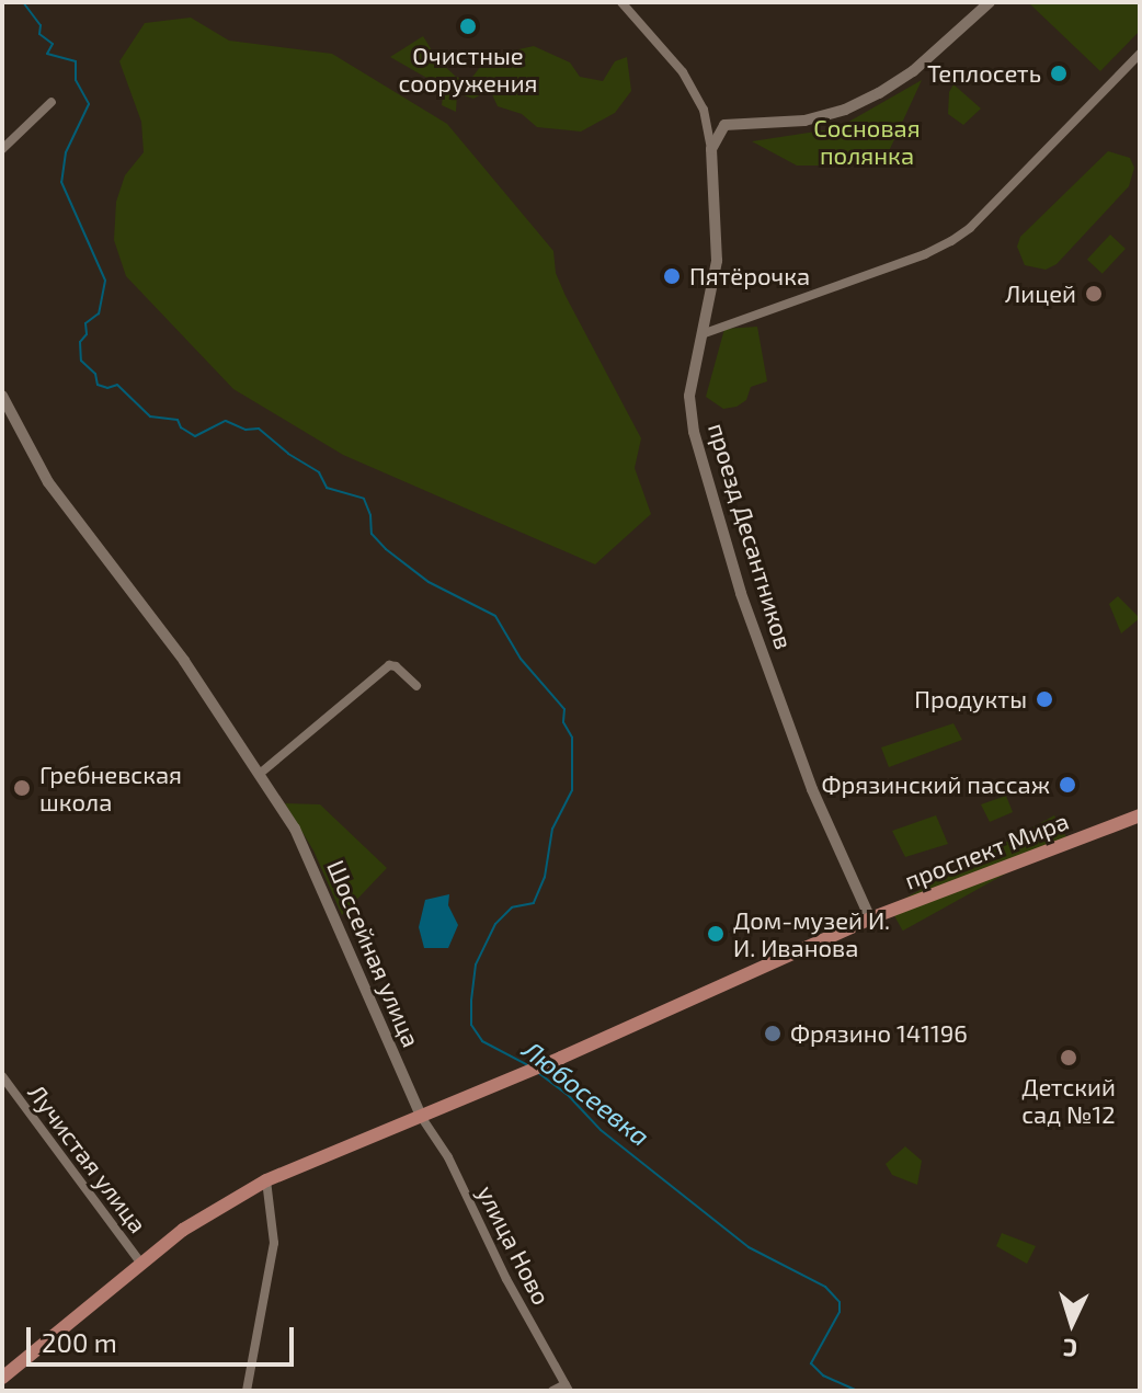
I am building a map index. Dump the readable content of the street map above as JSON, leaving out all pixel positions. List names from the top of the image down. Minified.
{"streets":{"main road":["проспект Мира"],"street":["проезд Десантников","Шоссейная улица","Лучистая улица","улица Ново"]},"crossings":[["проезд Десантников","проспект Мира"],["проспект Мира","Шоссейная улица"],["проспект Мира","улица Ново"],["Шоссейная улица","улица Ново"]],"water":["Любосеевка"],"parks":["Сосновая полянка"],"places":["Очистные сооружения","Теплосеть","Пятёрочка","Лицей","Продукты","Фрязинский пассаж","Гребневская школа","Дом-музей И. И. Иванова","Фрязино 141196","Детский сад №12"],"scale_bar":"200 m","north":"bottom"}
